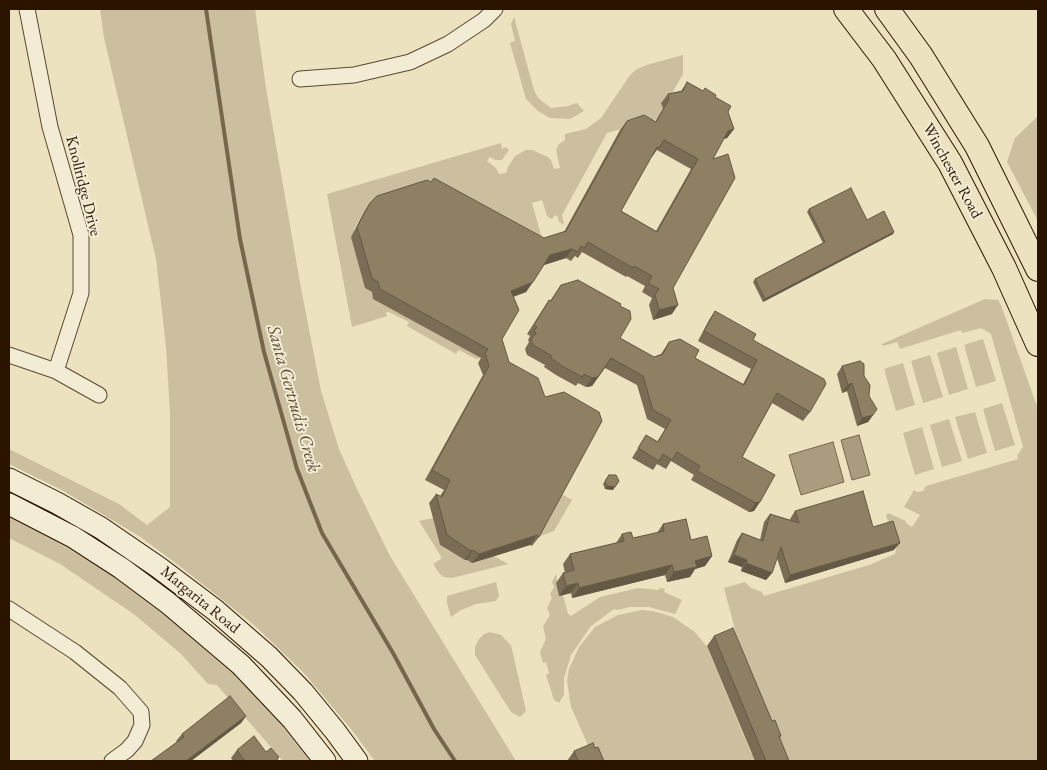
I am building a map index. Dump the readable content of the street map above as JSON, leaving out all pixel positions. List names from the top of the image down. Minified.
{"streets":{"main road":["Winchester Road","Margarita Road"],"street":["Knollridge Drive"]},"water":["Santa Gertrudis Creek"]}
